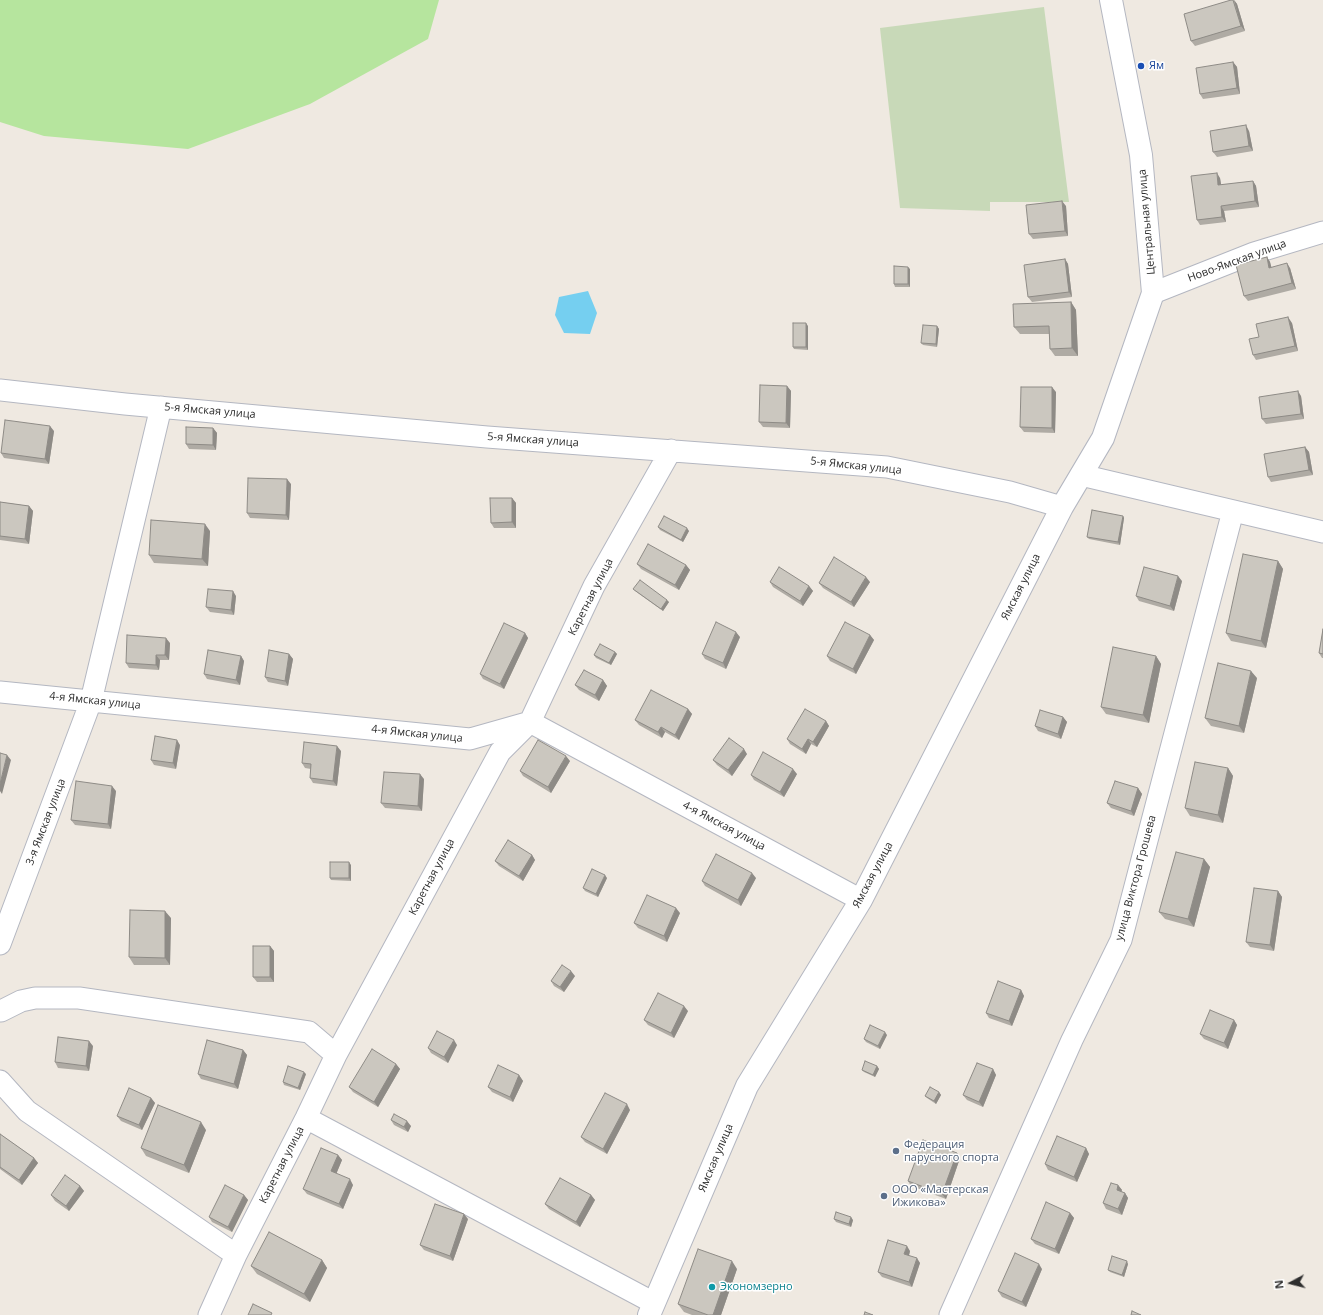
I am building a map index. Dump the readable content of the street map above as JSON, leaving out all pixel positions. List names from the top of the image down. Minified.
{"streets":{"street":["Центральная улица","Ново-Ямская улица","5-я Ямская улица","Ямская улица","Каретная улица","4-я Ямская улица","3-я Ямская улица","улица Виктора Грошева"]},"crossings":[["Центральная улица","Ново-Ямская улица"],["Центральная улица","Ямская улица"],["5-я Ямская улица","Ямская улица"],["5-я Ямская улица","Каретная улица"],["5-я Ямская улица","3-я Ямская улица"],["Ямская улица","4-я Ямская улица"],["Каретная улица","4-я Ямская улица"],["4-я Ямская улица","3-я Ямская улица"]],"places":["Ям","Федерация парусного спорта","ООО «Мастерская Ижикова»","Экономзерно"],"north":"left"}
